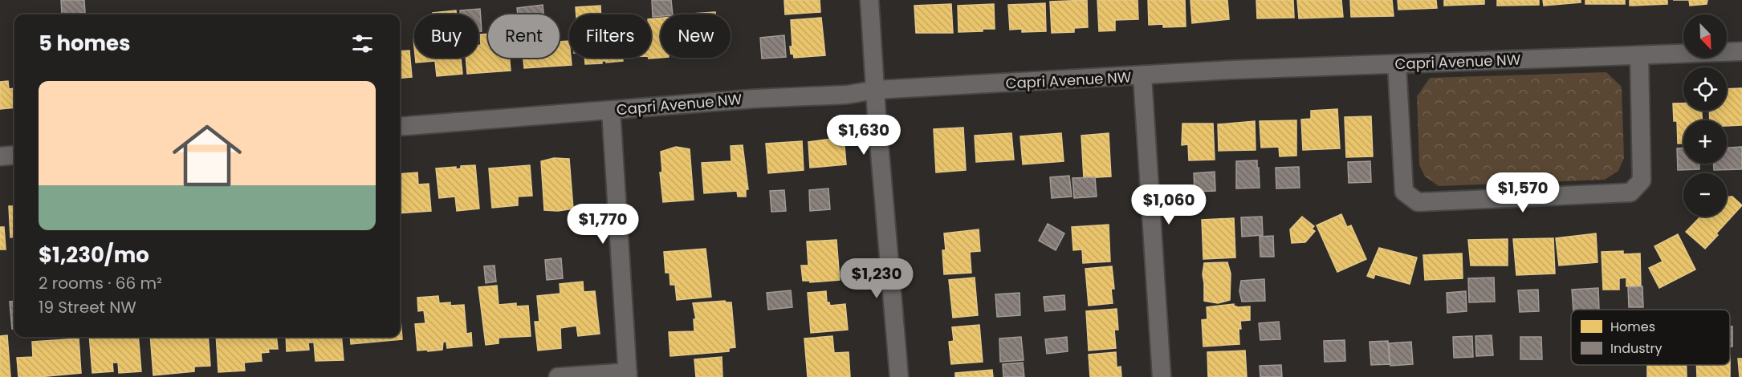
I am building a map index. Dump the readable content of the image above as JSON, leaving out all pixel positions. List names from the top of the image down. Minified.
{"streets":{"street":["Capri Avenue NW"]},"legend":["Homes","Industry"],"north":"bottom right","page":{"map_buttons":["+","−"],"chip":["Buy","Rent","Filters","New"],"heading":"5 homes","list":[{"name":"$1,230/mo","note":"2 rooms · 66 m² · 19 Street NW"}],"price":["$1,630","$1,570","$1,060","$1,770","$1,230"]}}
